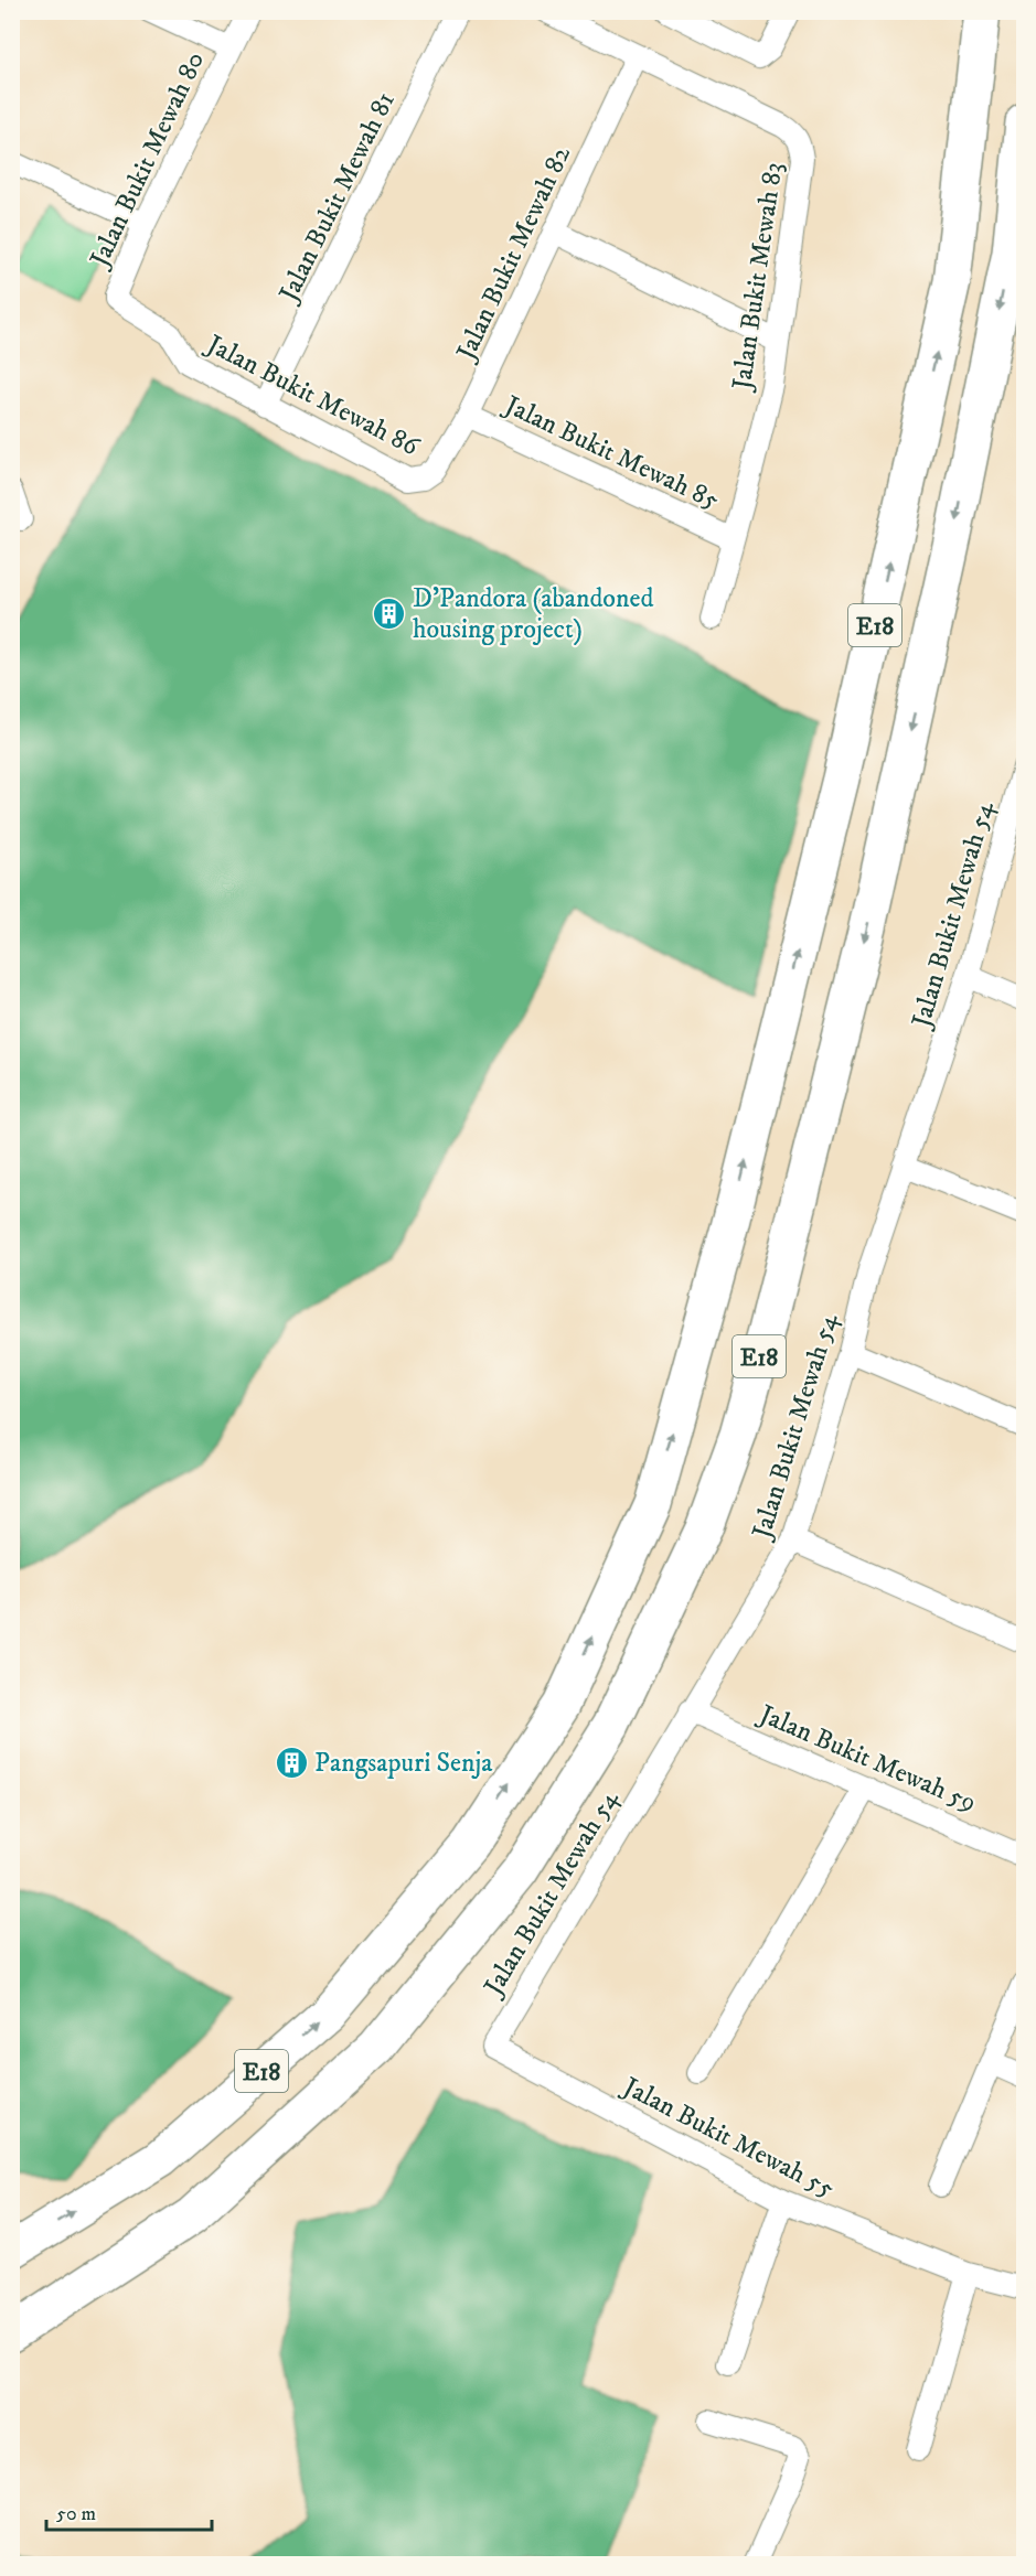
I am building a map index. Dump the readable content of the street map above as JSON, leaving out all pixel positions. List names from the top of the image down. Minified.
{"streets":{"highway":["E18"],"street":["Jalan Bukit Mewah 80","Jalan Bukit Mewah 81","Jalan Bukit Mewah 82","Jalan Bukit Mewah 83","Jalan Bukit Mewah 86","Jalan Bukit Mewah 85","Jalan Bukit Mewah 54","Jalan Bukit Mewah 59","Jalan Bukit Mewah 55"]},"crossings":[["Jalan Bukit Mewah 80","Jalan Bukit Mewah 86"],["Jalan Bukit Mewah 81","Jalan Bukit Mewah 86"],["Jalan Bukit Mewah 82","Jalan Bukit Mewah 83"],["Jalan Bukit Mewah 82","Jalan Bukit Mewah 86"],["Jalan Bukit Mewah 82","Jalan Bukit Mewah 85"],["Jalan Bukit Mewah 83","Jalan Bukit Mewah 85"],["Jalan Bukit Mewah 54","Jalan Bukit Mewah 59"],["Jalan Bukit Mewah 54","Jalan Bukit Mewah 55"],["Jalan Bukit Mewah 59","Jalan Bukit Mewah 55"]],"places":{"building":["D'Pandora (abandoned housing project)","Pangsapuri Senja"]},"scale_bar":"50 m"}
